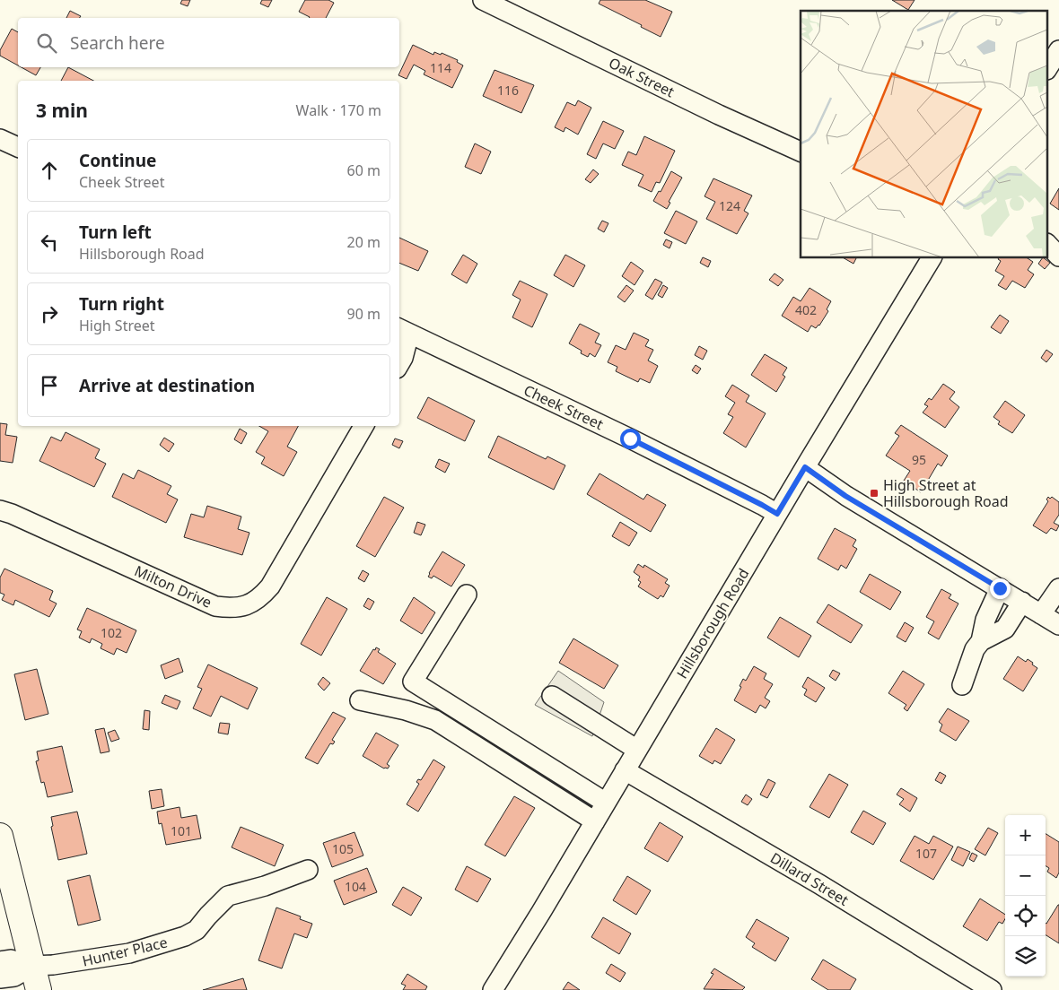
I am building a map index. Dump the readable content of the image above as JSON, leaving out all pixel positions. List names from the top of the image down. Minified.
{"streets":{"street":["Oak Street","Cheek Street","Milton Drive","Hillsborough Road","Dillard Street","Hunter Place"]},"crossings":[["Cheek Street","Hillsborough Road"],["Hillsborough Road","Dillard Street"]],"places":{"transit":["High Street at Hillsborough Road"]},"house_numbers":["114","116","124","402","95","102","101","105","107","104"],"page":{"search":"Search here","heading":["3 min","Walk · 170 m"],"list":[["Continue","Cheek Street","60 m"],["Turn left","Hillsborough Road","20 m"],["Turn right","High Street","90 m"],"Arrive at destination"],"map_buttons":["+","−"]}}
